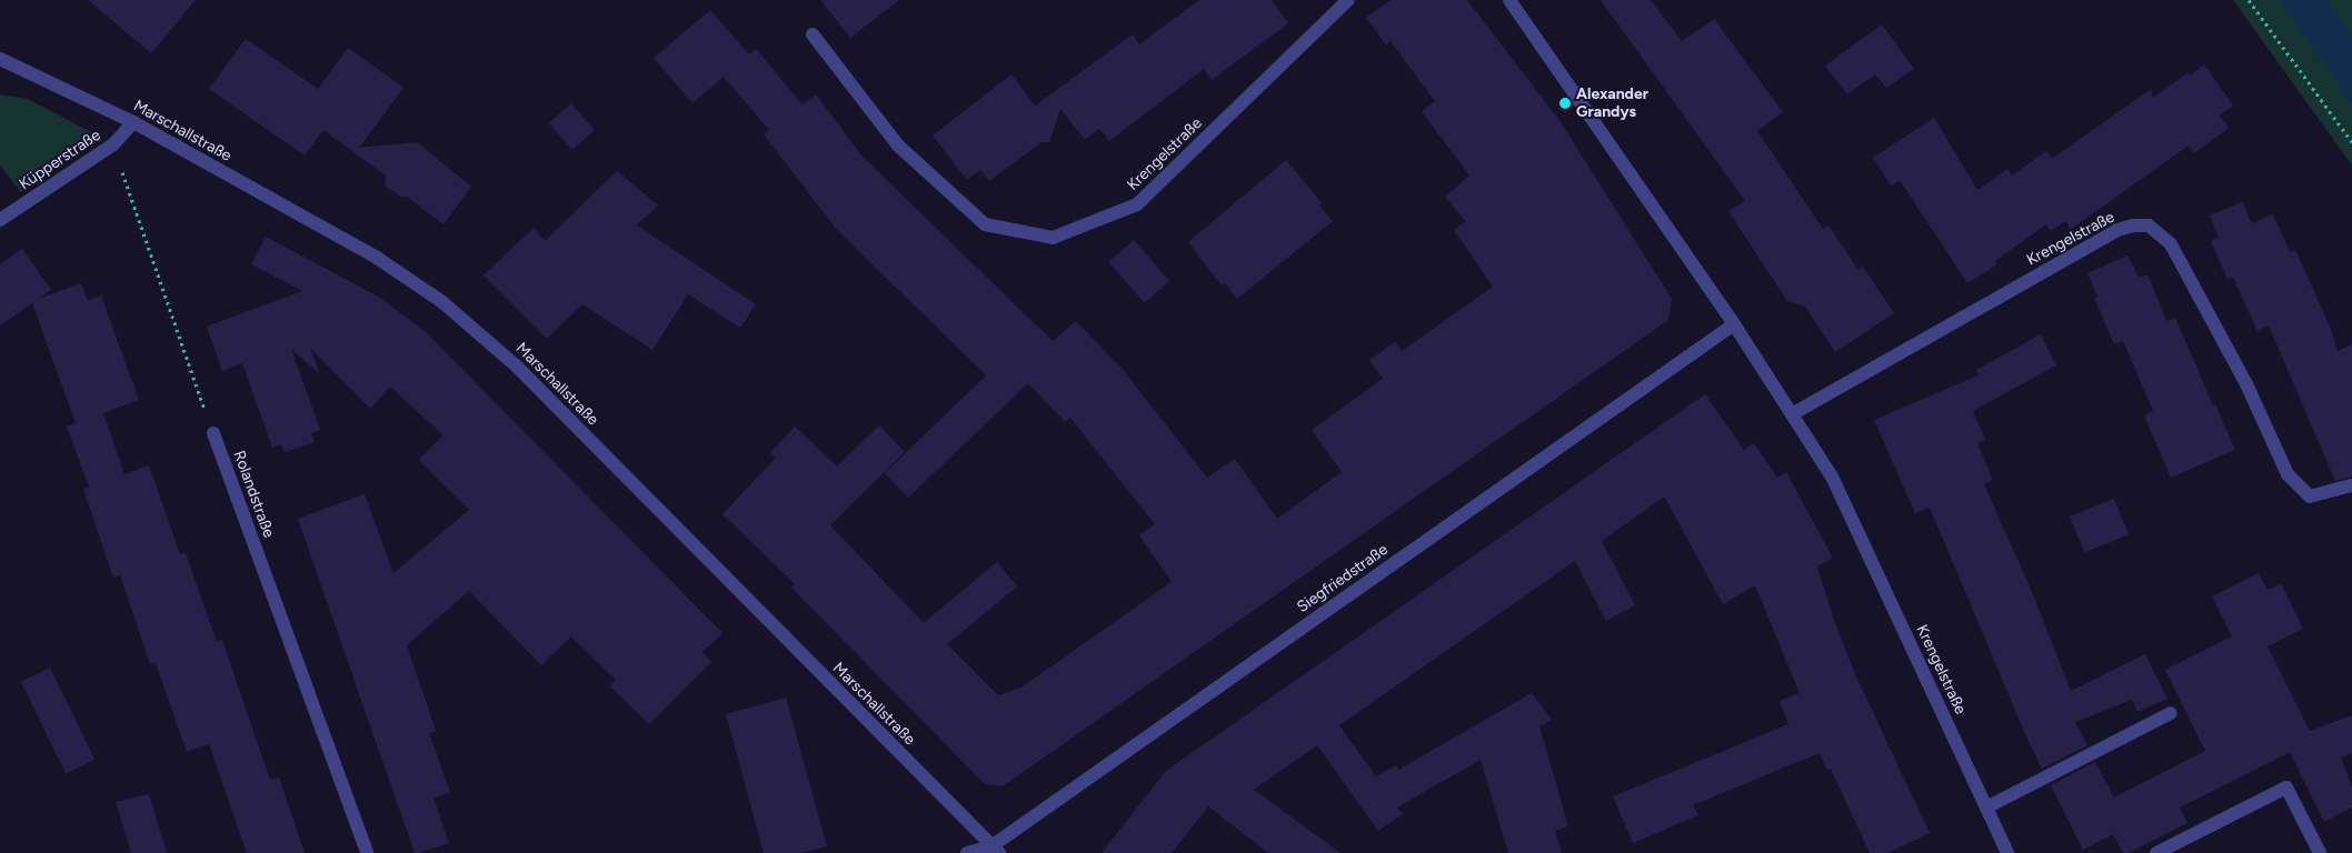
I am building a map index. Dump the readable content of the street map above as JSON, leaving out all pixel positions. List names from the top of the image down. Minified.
{"streets":{"street":["Marschallstraße","Krengelstraße","Küpperstraße","Rolandstraße","Siegfriedstraße"]},"crossings":[["Marschallstraße","Küpperstraße"],["Marschallstraße","Siegfriedstraße"],["Krengelstraße","Siegfriedstraße"]],"places":["Alexander Grandys"]}
